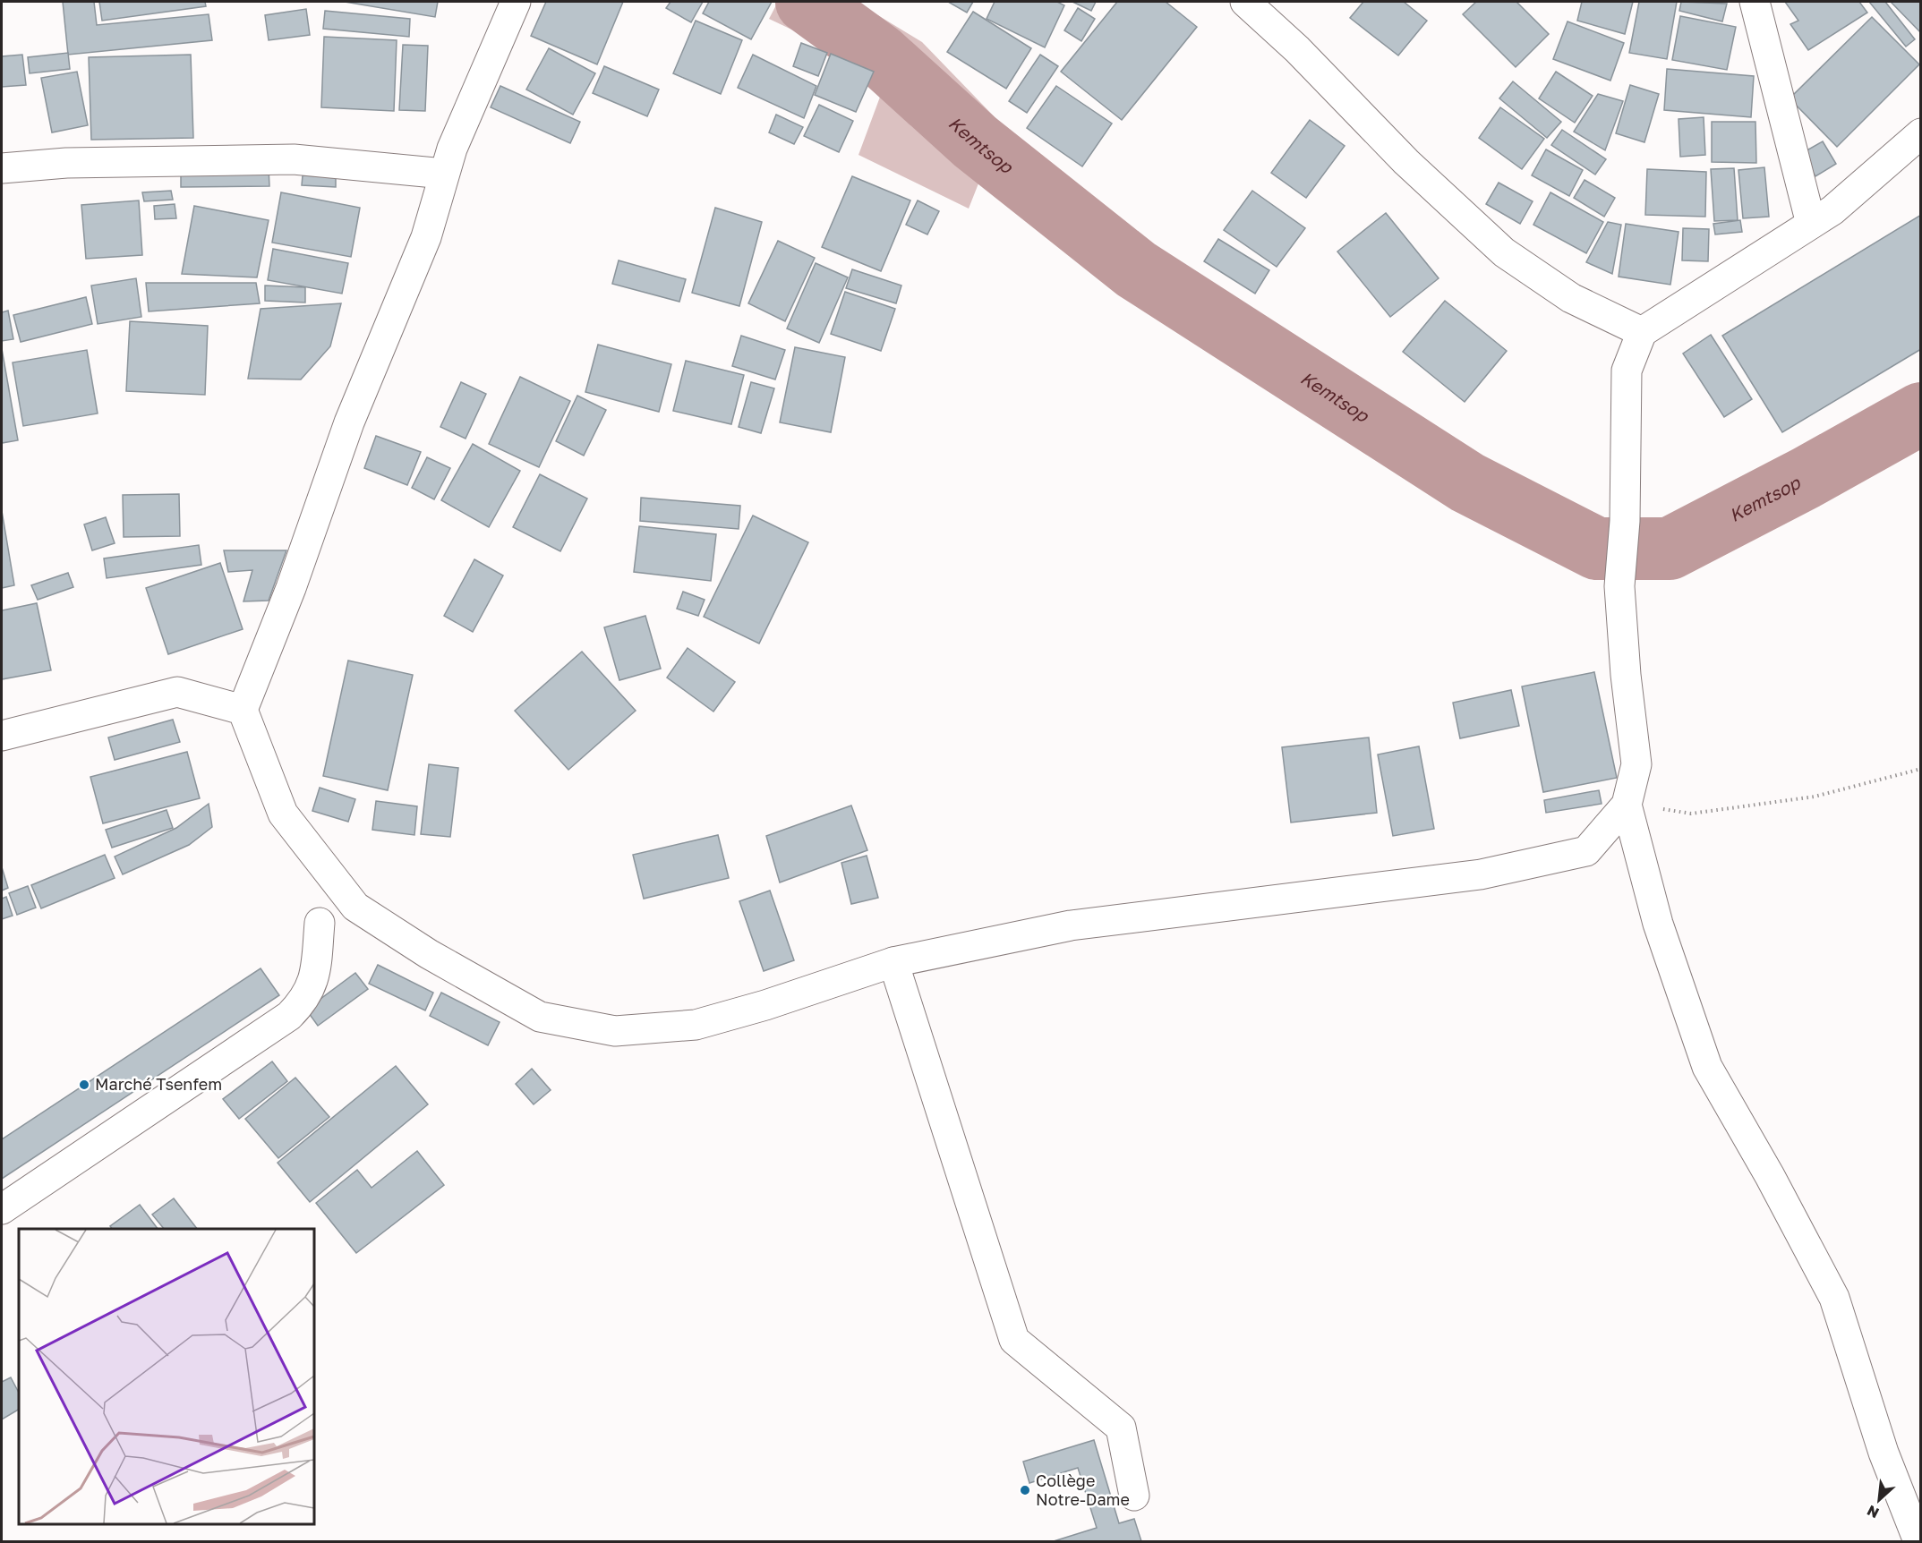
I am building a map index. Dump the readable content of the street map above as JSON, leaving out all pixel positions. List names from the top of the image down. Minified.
{"water":["Kemtsop"],"places":["Marché Tsenfem","Collège Notre-Dame"],"north":"bottom left"}
